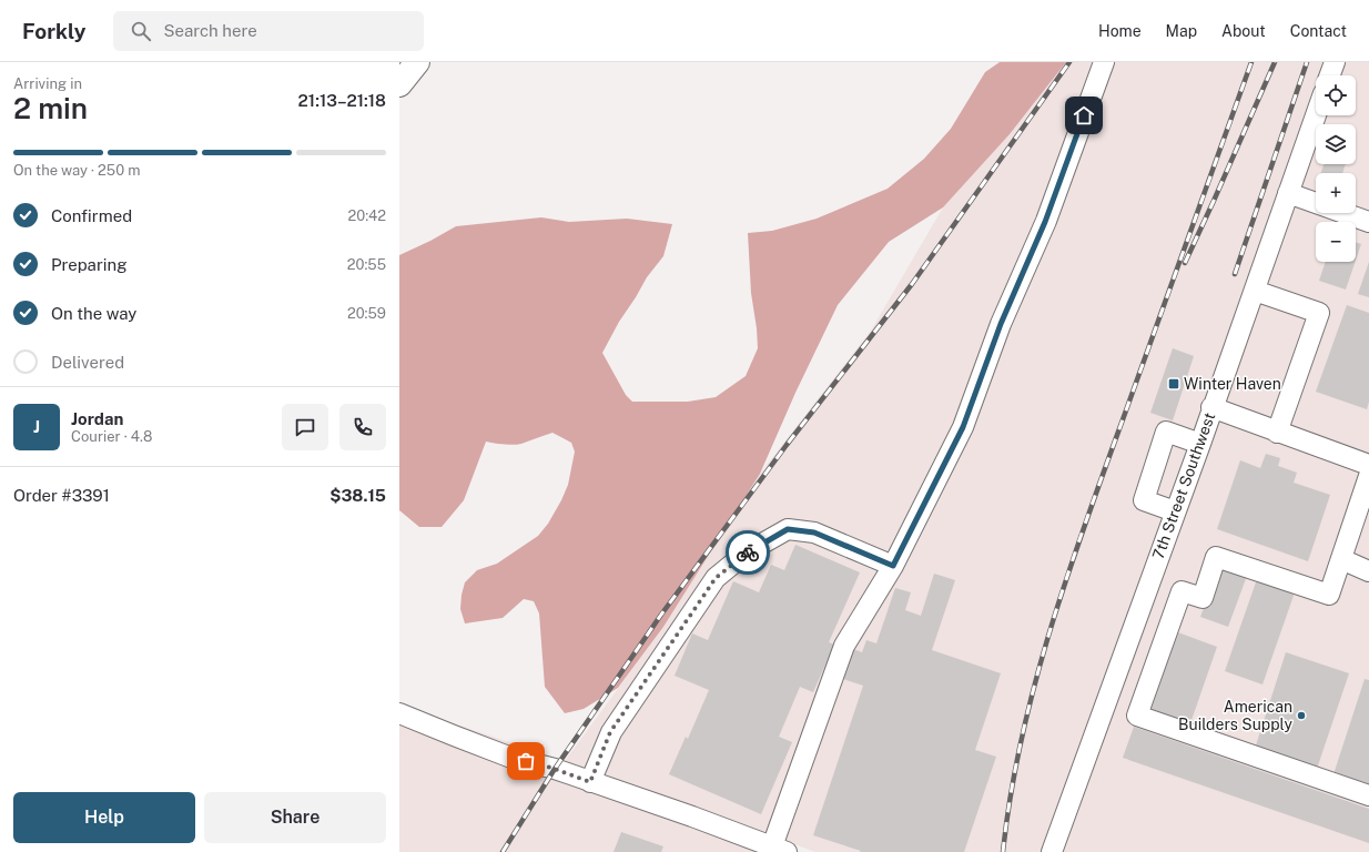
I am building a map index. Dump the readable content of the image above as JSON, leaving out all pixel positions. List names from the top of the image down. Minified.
{"streets":{"street":["7th Street Southwest"]},"places":{"transit":["Winter Haven"],"other":["American Builders Supply"]},"page":{"header":"Forkly","search":"Search here","nav":["Home","Map","About","Contact"],"heading":["2 min","Arriving in","21:13–21:18"],"panel":["Jordan","Courier · 4.8","Order #3391","$38.15"],"map_buttons":["+","−"],"bar":"On the way · 250 m","list":[["Confirmed","20:42"],["Preparing","20:55"],["On the way","20:59"],"Delivered"],"round":"J","buttons":["Help","Share"]}}
